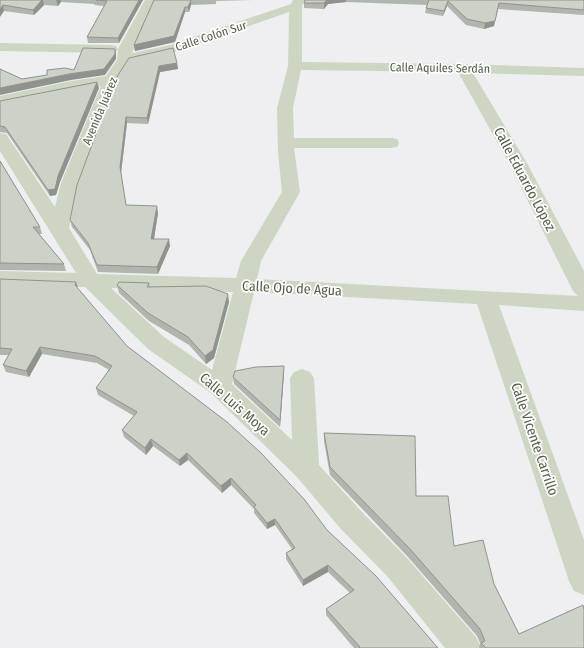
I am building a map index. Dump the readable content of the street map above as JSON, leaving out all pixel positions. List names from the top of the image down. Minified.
{"streets":{"street":["Calle Colón Sur","Calle Aquiles Serdán","Avenida Juárez","Calle Eduardo López","Calle Ojo de Agua","Calle Luis Moya","Calle Vicente Carrillo"]},"crossings":[["Calle Colón Sur","Avenida Juárez"],["Calle Aquiles Serdán","Calle Eduardo López"],["Avenida Juárez","Calle Luis Moya"],["Calle Ojo de Agua","Calle Luis Moya"],["Calle Ojo de Agua","Calle Vicente Carrillo"]]}
